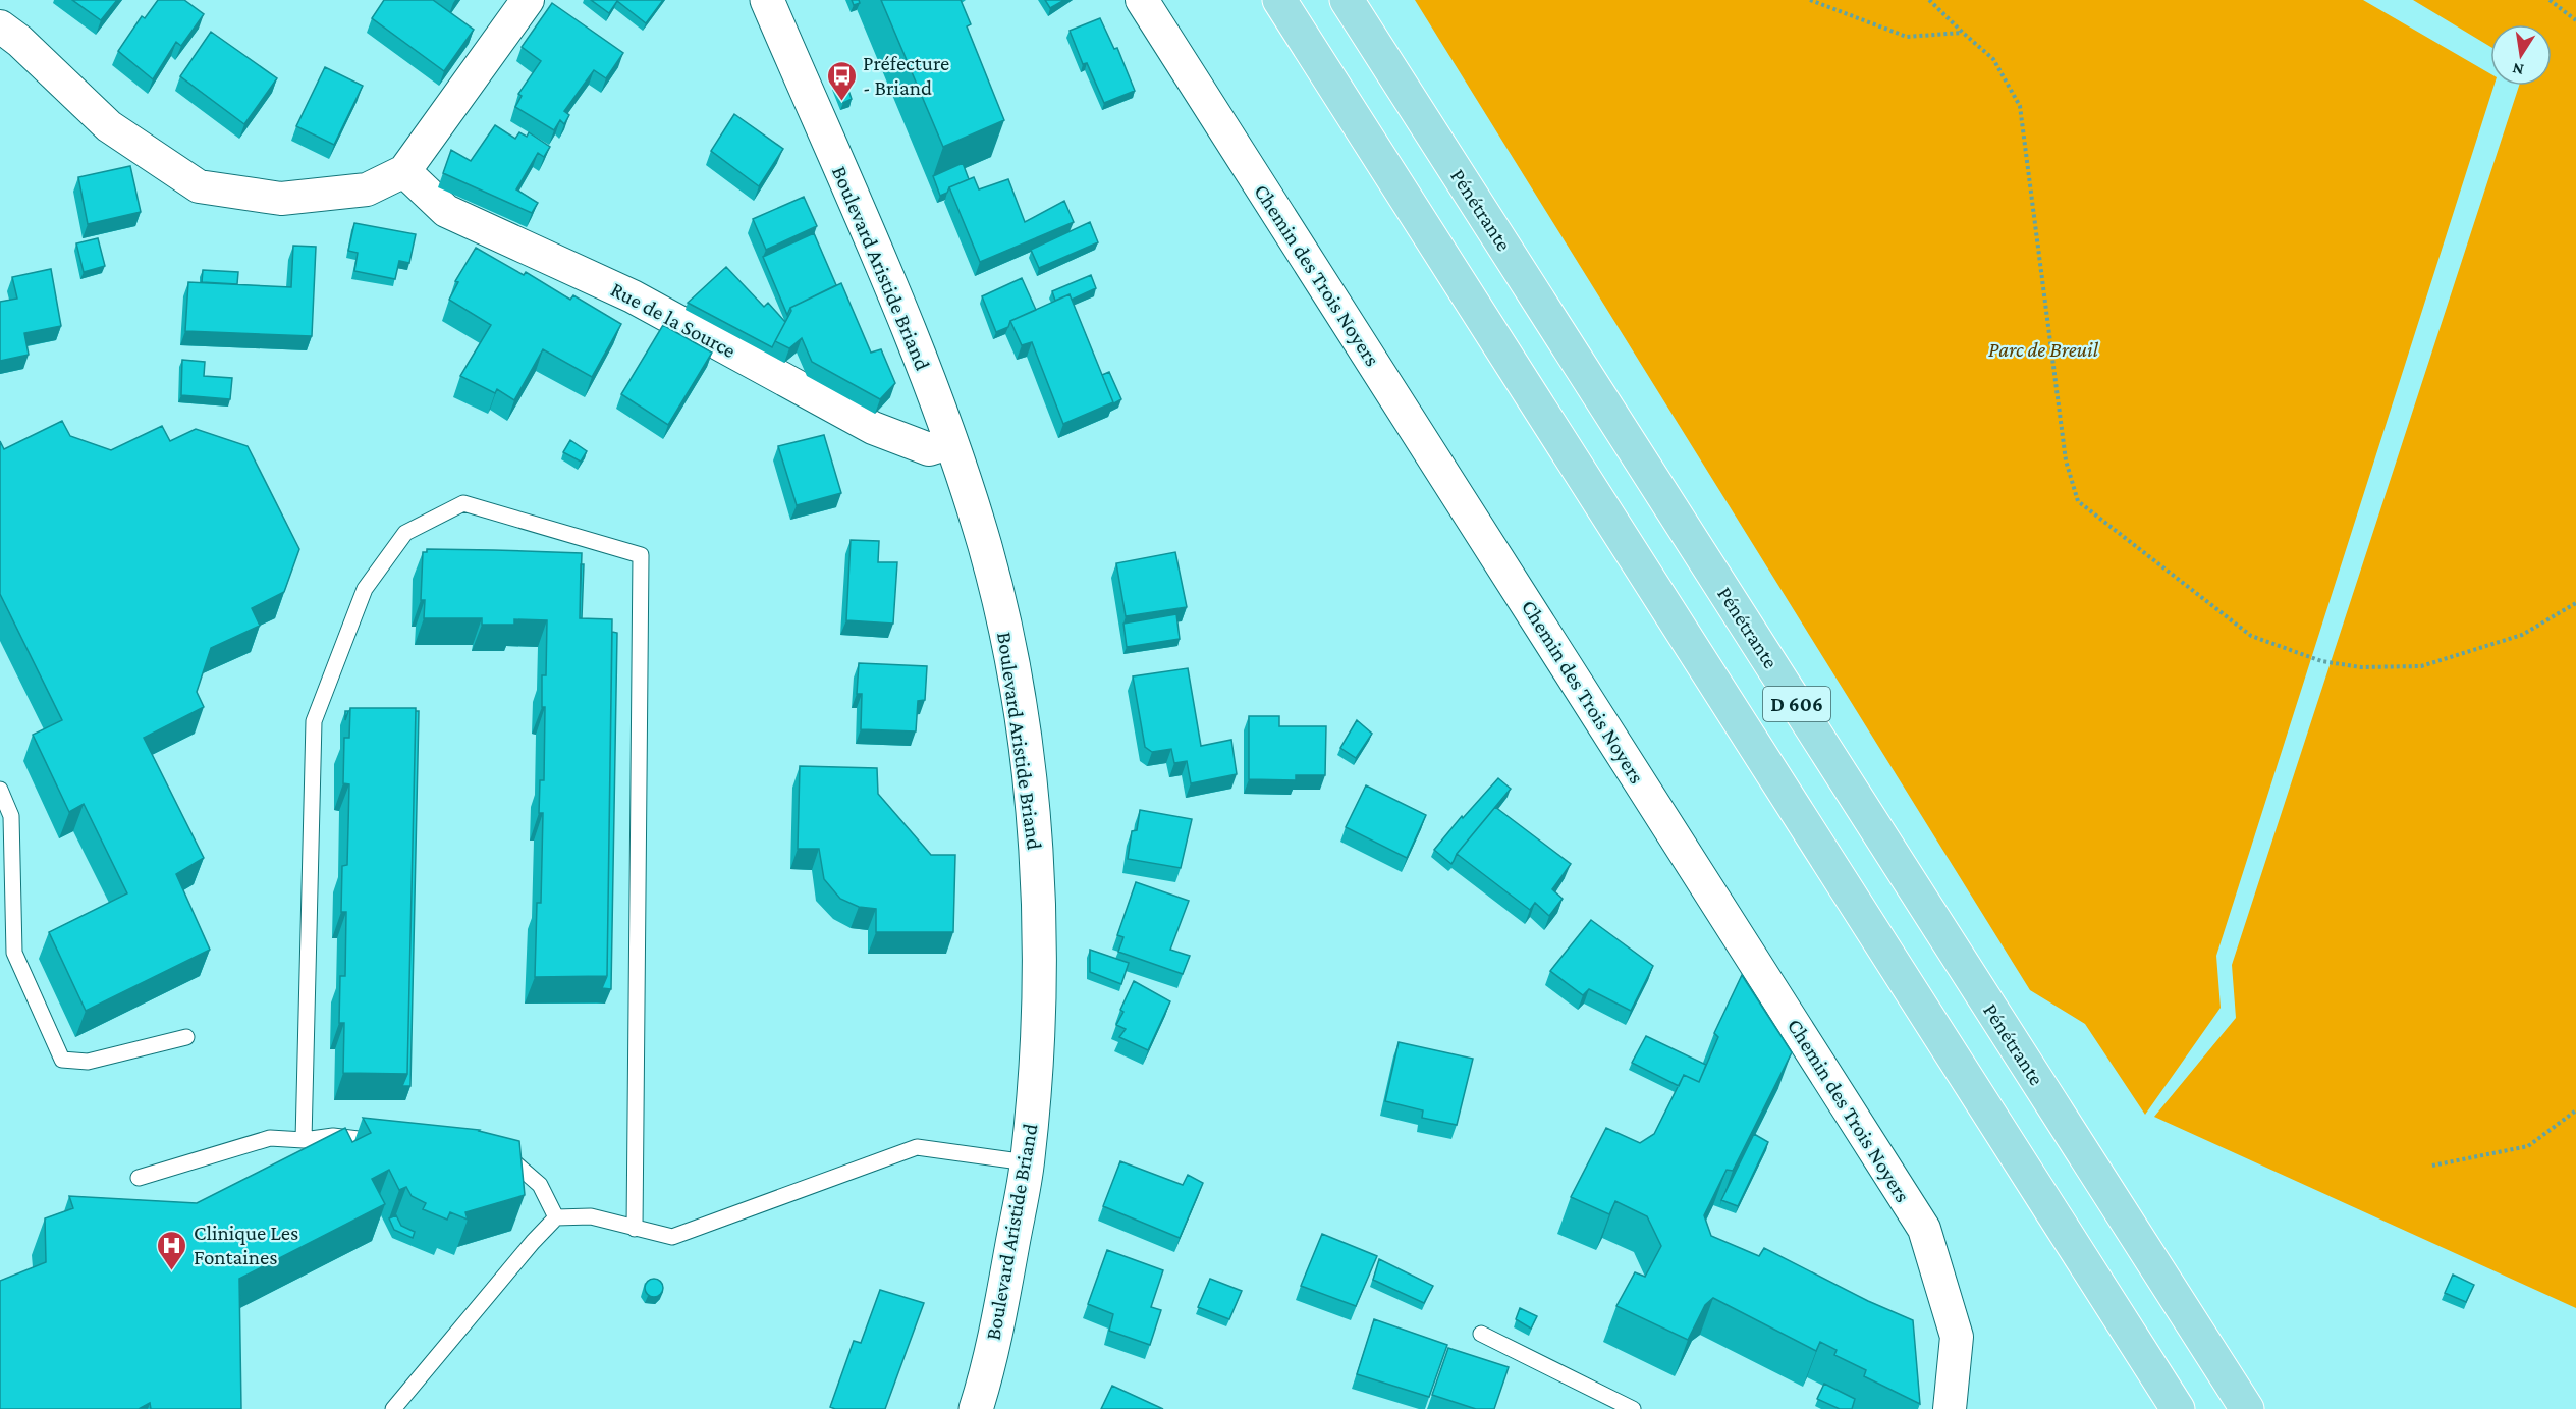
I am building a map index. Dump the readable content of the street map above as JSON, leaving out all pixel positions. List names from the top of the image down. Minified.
{"streets":{"main road":["Pénétrante","D 606"],"street":["Boulevard Aristide Briand","Chemin des Trois Noyers","Rue de la Source"]},"crossings":[["Boulevard Aristide Briand","Rue de la Source"]],"parks":["Parc de Breuil"],"places":{"bus stop":["Préfecture - Briand"],"hospital":["Clinique Les Fontaines"]},"north":"bottom"}
